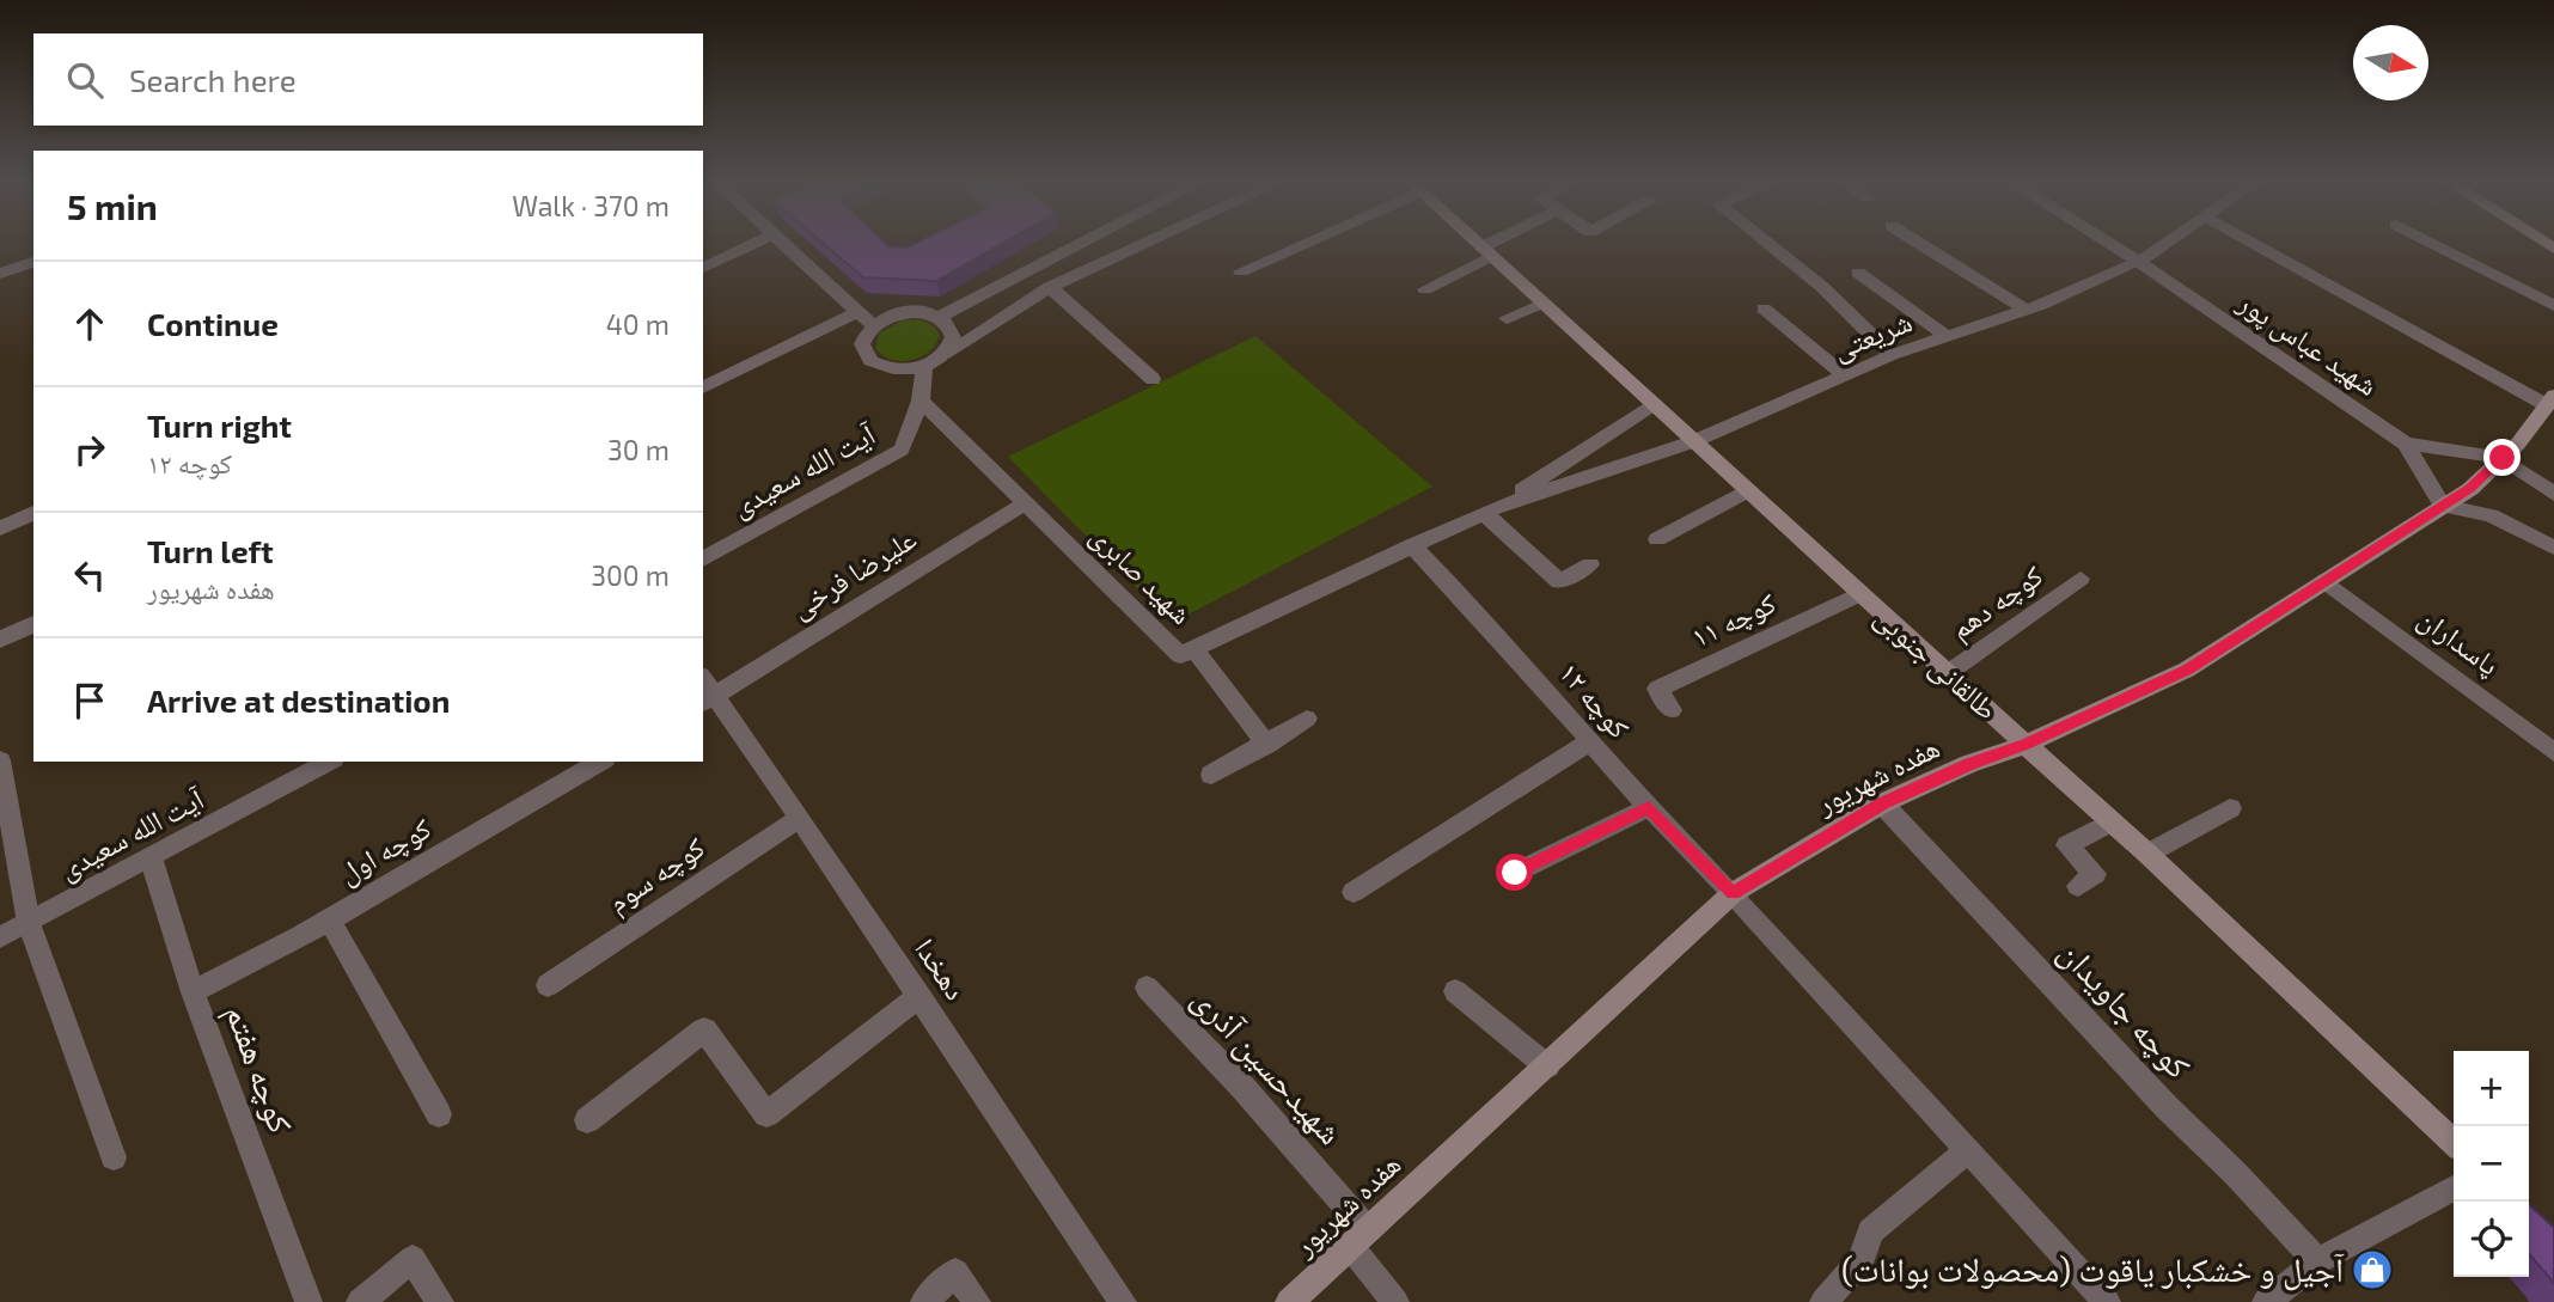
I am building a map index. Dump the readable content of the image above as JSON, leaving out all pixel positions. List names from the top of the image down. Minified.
{"streets":{"main road":["طالقانی جنوبی","هفده شهریور"],"street":["شریعتی","شهید عباس پور","آیت الله سعیدی","علیرضا فرخی","شهید صابری","کوچه دهم","کوچه ۱۱","پاسداران","کوچه ۱۲","کوچه اول","کوچه سوم","دهخدا","کوچه جاویدان","شهیدحسین آذری","کوچه هفتم"]},"crossings":[["شریعتی","شهید عباس پور"],["شریعتی","شهید صابری"],["شریعتی","طالقانی جنوبی"],["آیت الله سعیدی","شهید صابری"],["آیت الله سعیدی","کوچه هفتم"],["علیرضا فرخی","شهید صابری"],["علیرضا فرخی","دهخدا"],["شهید صابری","کوچه ۱۲"],["کوچه دهم","طالقانی جنوبی"],["کوچه ۱۱","طالقانی جنوبی"],["پاسداران","هفده شهریور"],["طالقانی جنوبی","هفده شهریور"],["کوچه ۱۲","هفده شهریور"],["هفده شهریور","کوچه جاویدان"],["هفده شهریور","شهیدحسین آذری"],["کوچه اول","کوچه هفتم"],["کوچه سوم","دهخدا"]],"places":{"shop":["آجیل و خشکبار یاقوت (محصولات بوانات)"]},"north":"right","page":{"search":"Search here","heading":["5 min","Walk · 370 m"],"list":[["Continue","40 m"],["Turn right","کوچه ۱۲","30 m"],["Turn left","هفده شهریور","300 m"],"Arrive at destination"],"map_buttons":["+","−"]}}
